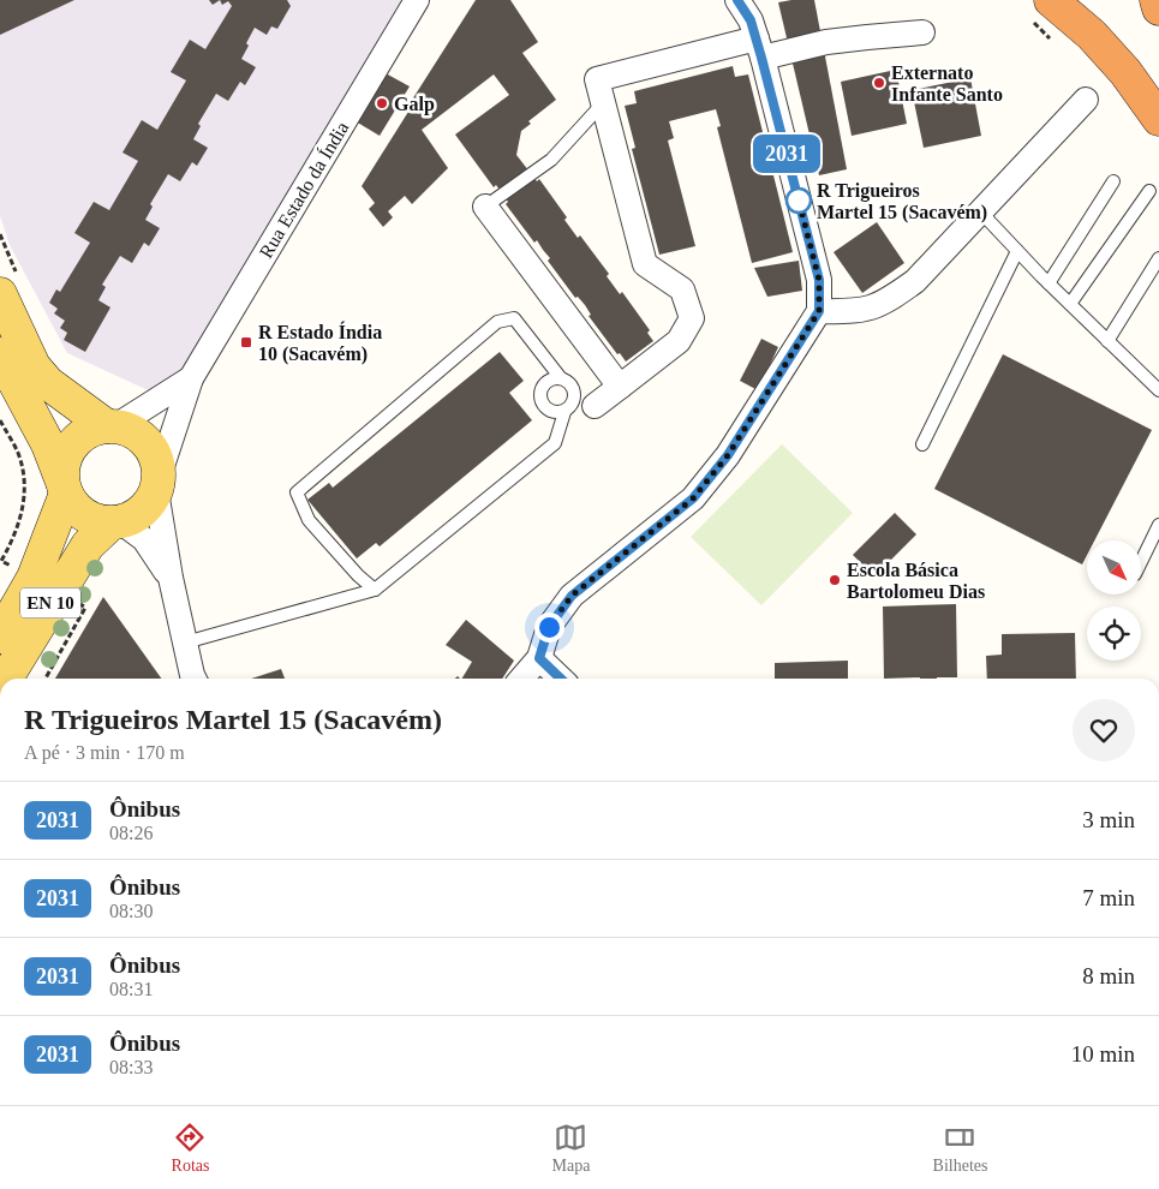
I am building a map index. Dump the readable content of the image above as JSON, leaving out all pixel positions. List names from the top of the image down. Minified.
{"streets":{"main road":["EN 10"],"street":["Rua Estado da Índia"]},"crossings":[["Rua Estado da Índia","EN 10"]],"places":{"other":["Externato Infante Santo","Galp","R Trigueiros Martel 15 (Sacavém)","Escola Básica Bartolomeu Dias"],"transit":["R Estado Índia 10 (Sacavém)"]},"lines":["bus line 2031"],"north":"bottom right","page":{"on_map":"2031","heading":["R Trigueiros Martel 15 (Sacavém)","A pé · 3 min · 170 m"],"list":[{"mark":"2031","name":"Ônibus","note":"08:26","value":"3 min"},{"mark":"2031","name":"Ônibus","note":"08:30","value":"7 min"},{"mark":"2031","name":"Ônibus","note":"08:31","value":"8 min"},{"mark":"2031","name":"Ônibus","note":"08:33","value":"10 min"}],"tabs":["Rotas","Mapa","Bilhetes"]}}
